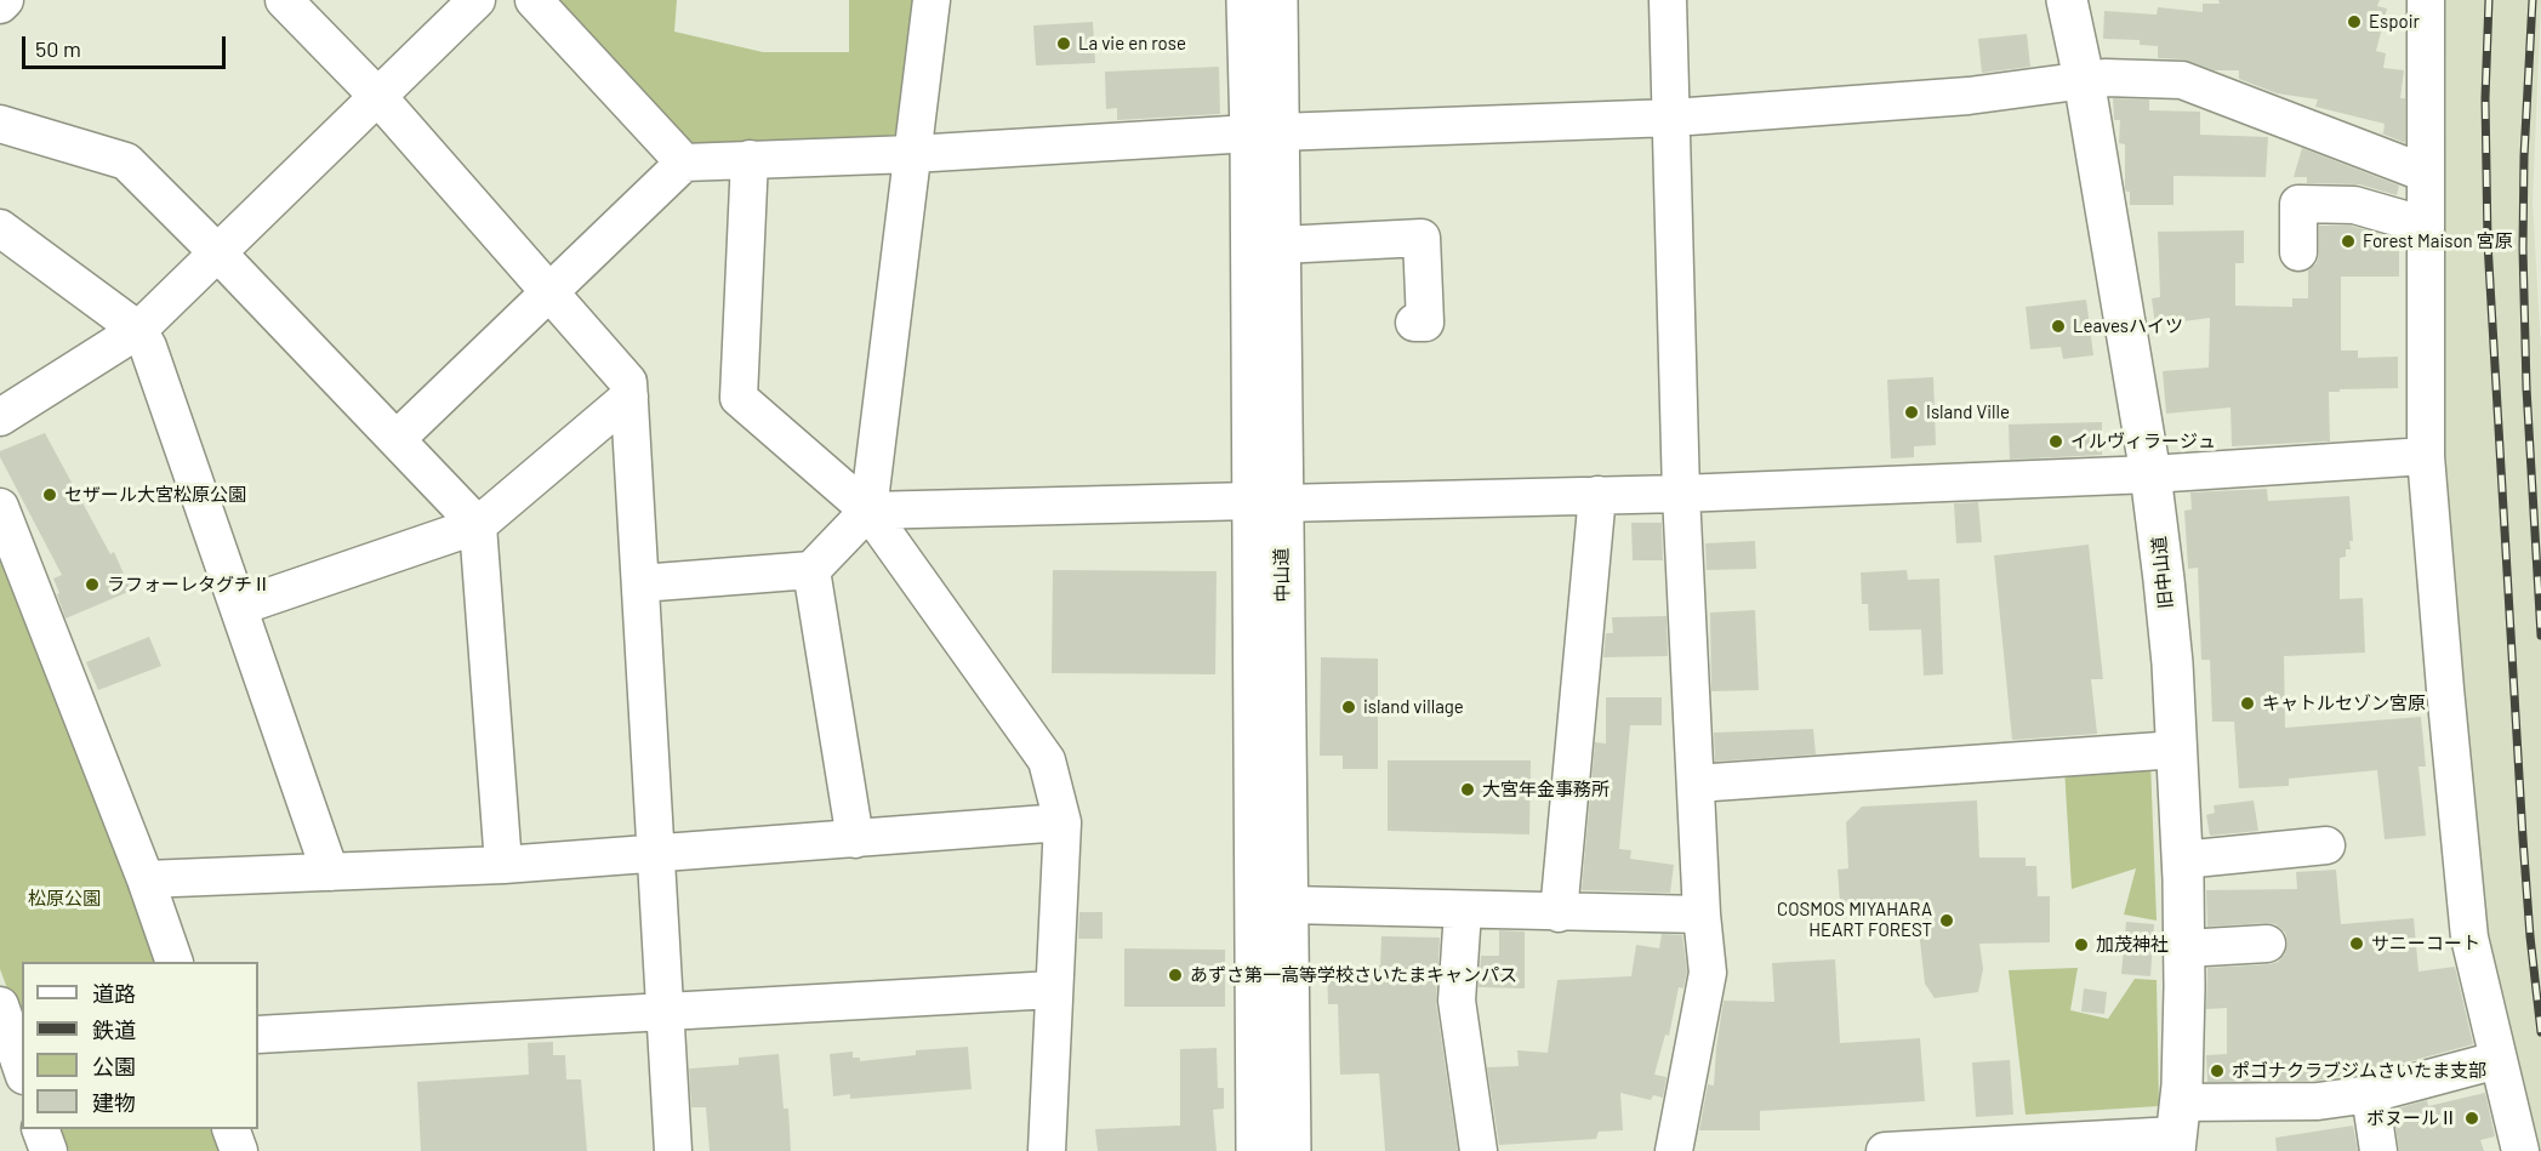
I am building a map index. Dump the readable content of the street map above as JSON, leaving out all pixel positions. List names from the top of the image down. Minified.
{"streets":{"main road":["旧中山道","中山道"]},"parks":["松原公園"],"places":["Espoir","La vie en rose","Forest Maison 宮原","Leavesハイツ","Island Ville","イルヴィラージュ","セザール大宮松原公園","ラフォーレタグチⅡ","キャトルセゾン宮原","island village","大宮年金事務所","COSMOS MIYAHARA HEART FOREST","サニーコート","加茂神社","あずさ第一高等学校さいたまキャンパス","ポゴナクラブジムさいたま支部","ボヌールⅡ"],"legend":["道路","鉄道","公園","建物"],"scale_bar":"50 m"}
